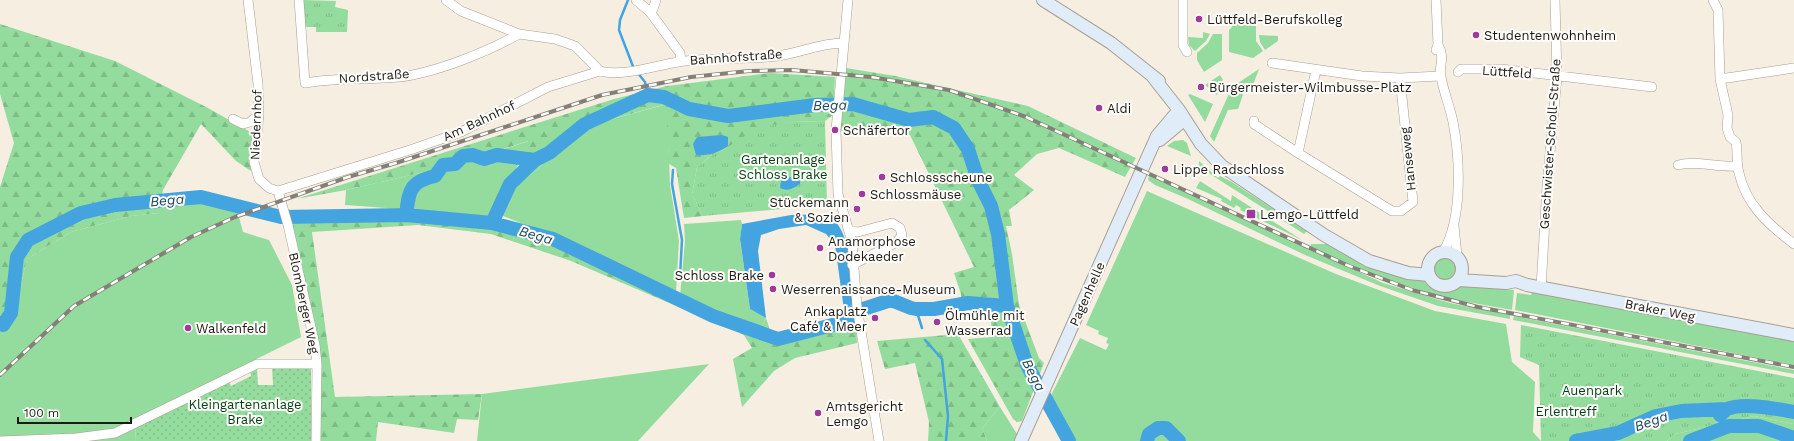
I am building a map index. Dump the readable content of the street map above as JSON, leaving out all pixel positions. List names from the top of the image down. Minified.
{"streets":{"street":["Bahnhofstraße","Lüttfeld","Nordstraße","Am Bahnhof","Niedernhof","Geschwister-Scholl-Straße","Hanseweg","Pagenhelle","Blomberger Weg","Braker Weg"]},"crossings":[["Bahnhofstraße","Am Bahnhof"],["Lüttfeld","Geschwister-Scholl-Straße"],["Am Bahnhof","Niedernhof"],["Am Bahnhof","Blomberger Weg"],["Niedernhof","Blomberger Weg"],["Geschwister-Scholl-Straße","Braker Weg"]],"water":["Bega"],"parks":["Gartenanlage Schloss Brake","Auenpark","Kleingartenanlage Brake","Erlentreff"],"places":{"other":["Lüttfeld-Berufskolleg","Studentenwohnheim","Bürgermeister-Wilmbusse-Platz","Aldi","Schäfertor","Lippe Radschloss","Schlossscheune","Schlossmäuse","Stückemann & Sozien","Anamorphose Dodekaeder","Schloss Brake","Weserrenaissance-Museum","Ankaplatz Café & Meer","Ölmühle mit Wasserrad","Walkenfeld","Amtsgericht Lemgo"],"transit":["Lemgo-Lüttfeld"]},"scale_bar":"100 m"}
